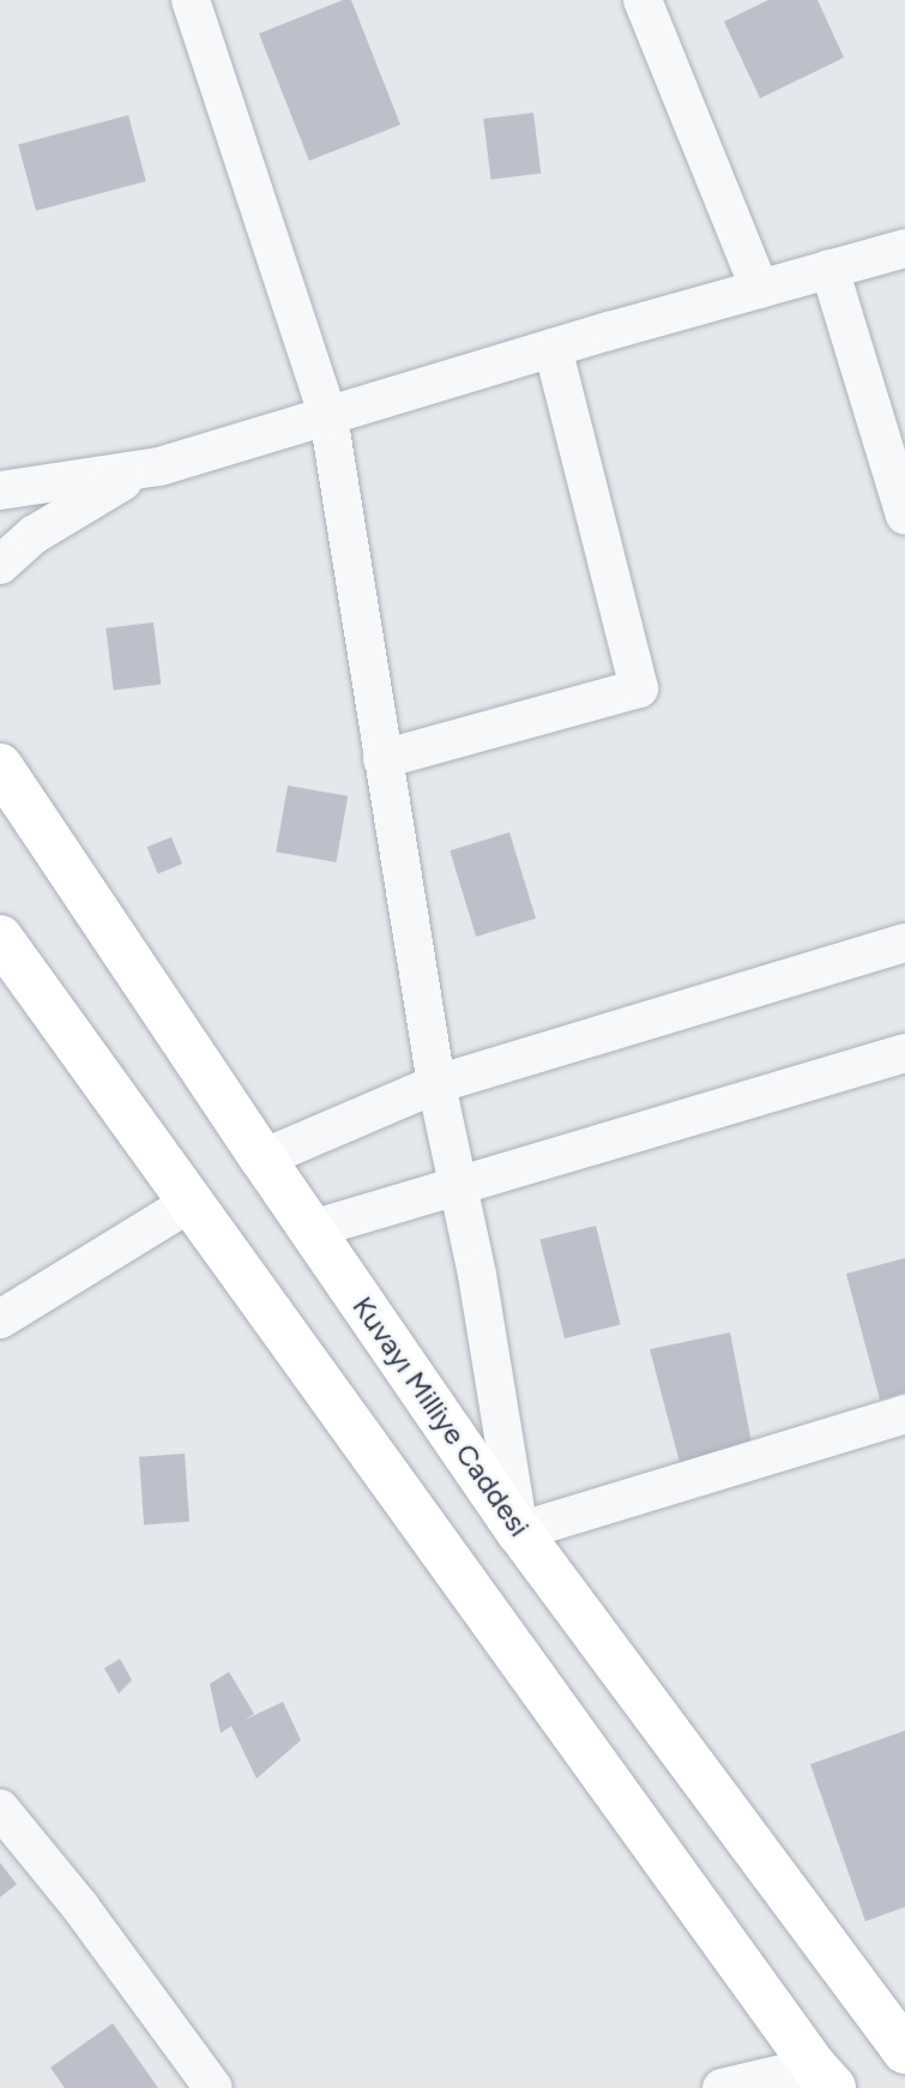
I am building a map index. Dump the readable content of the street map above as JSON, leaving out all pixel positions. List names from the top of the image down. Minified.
{"streets":{"main road":["Kuvayı Milliye Caddesi"]}}
